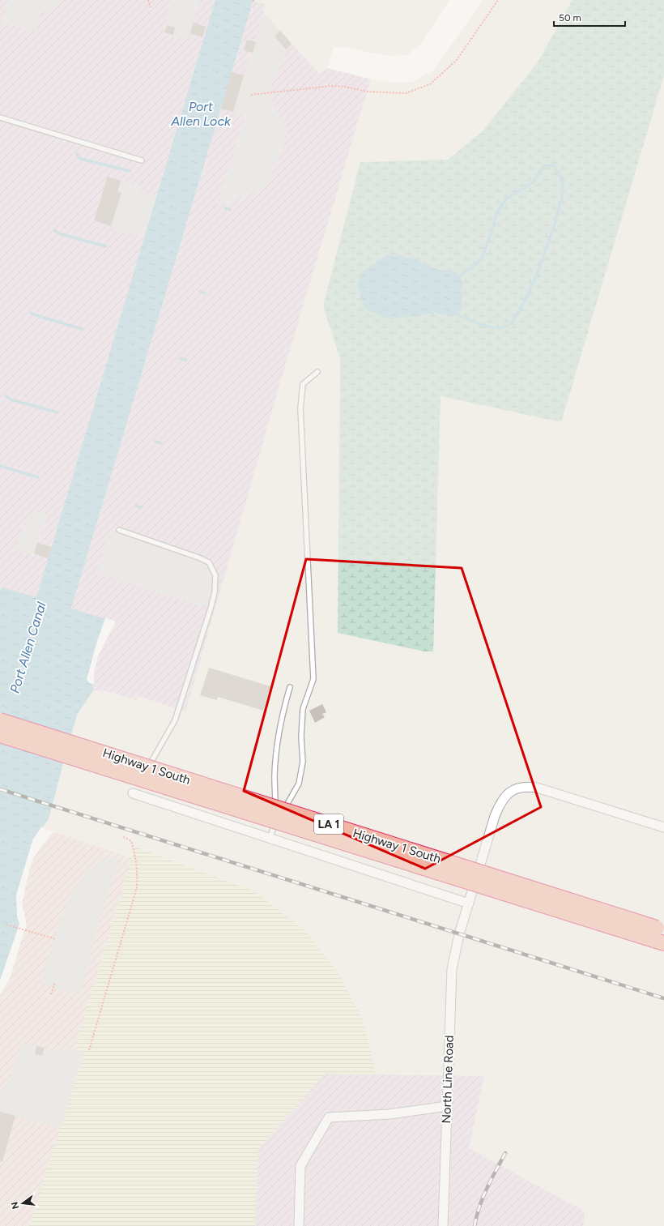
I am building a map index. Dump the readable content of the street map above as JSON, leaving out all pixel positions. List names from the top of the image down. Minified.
{"streets":{"highway":["Highway 1 South","LA 1"],"street":["North Line Road"]},"water":["Port Allen Lock","Port Allen Canal"],"scale_bar":"50 m","north":"left"}
